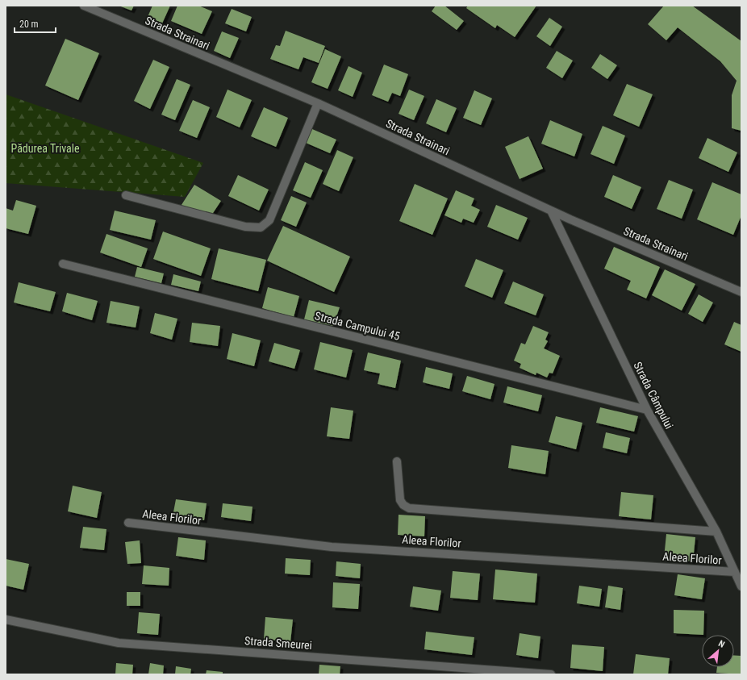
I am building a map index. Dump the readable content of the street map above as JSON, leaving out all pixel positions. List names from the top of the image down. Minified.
{"streets":{"street":["Strada Strainari","Strada Campului 45","Strada Câmpului","Aleea Florilor","Strada Smeurei"]},"crossings":[["Strada Strainari","Strada Câmpului"],["Strada Campului 45","Strada Câmpului"],["Strada Câmpului","Aleea Florilor"]],"parks":["Pădurea Trivale"],"scale_bar":"20 m","north":"top right"}
